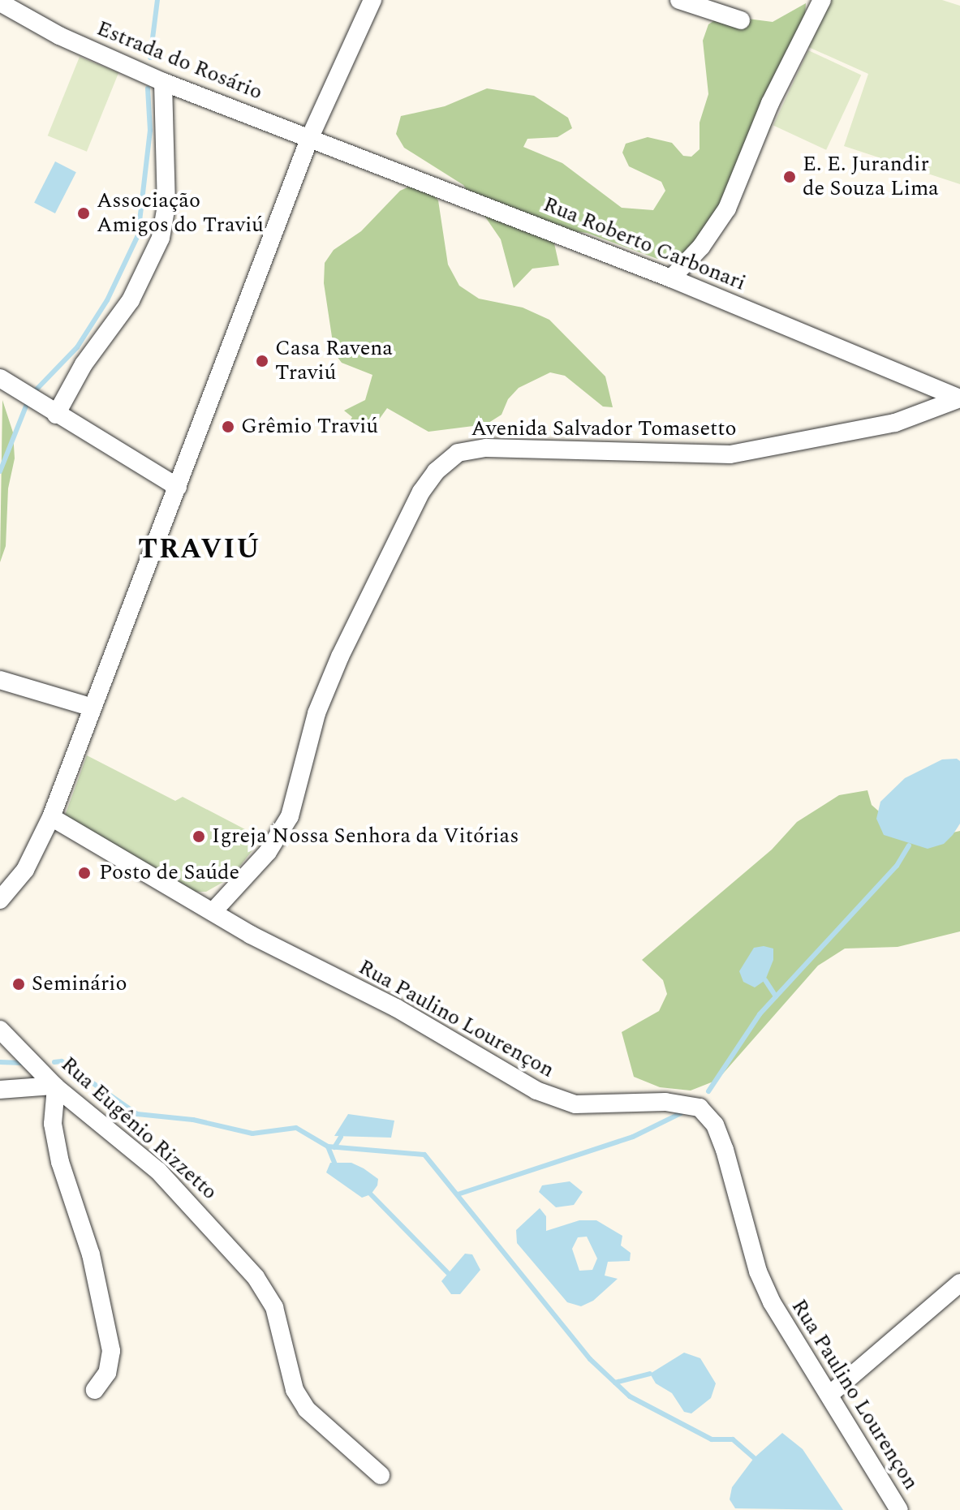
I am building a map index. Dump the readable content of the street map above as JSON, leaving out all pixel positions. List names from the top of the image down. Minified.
{"streets":{"street":["Estrada do Rosário","Rua Roberto Carbonari","Avenida Salvador Tomasetto","Rua Paulino Lourençon","Rua Eugênio Rizzetto"]},"crossings":[["Estrada do Rosário","Rua Roberto Carbonari"],["Rua Roberto Carbonari","Avenida Salvador Tomasetto"],["Avenida Salvador Tomasetto","Rua Paulino Lourençon"]],"districts":["TRAVIÚ"],"places":["E. E. Jurandir de Souza Lima","Associação Amigos do Traviú","Casa Ravena Traviú","Grêmio Traviú","Igreja Nossa Senhora da Vitórias","Posto de Saúde","Seminário"]}
